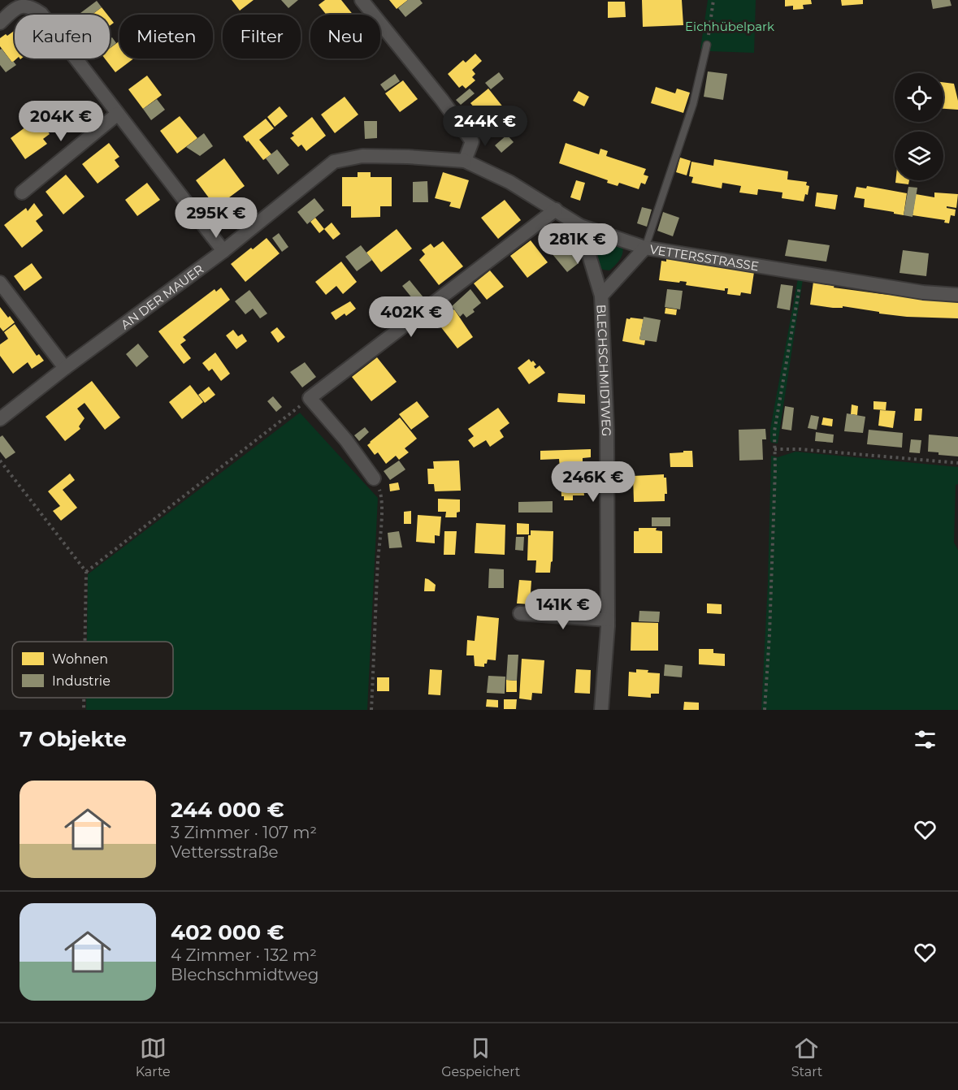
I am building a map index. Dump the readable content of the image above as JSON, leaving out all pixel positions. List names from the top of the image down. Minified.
{"streets":{"street":["VETTERSSTRASSE","AN DER MAUER","BLECHSCHMIDTWEG"]},"crossings":[["VETTERSSTRASSE","AN DER MAUER"],["VETTERSSTRASSE","BLECHSCHMIDTWEG"]],"parks":["Eichhübelpark"],"legend":["Wohnen","Industrie"],"page":{"chip":["Kaufen","Mieten","Filter","Neu"],"price":["204K €","244K €","295K €","281K €","402K €","246K €","141K €"],"heading":"7 Objekte","list":[{"name":"244 000 €","note":"3 Zimmer · 107 m² · Vettersstraße"},{"name":"402 000 €","note":"4 Zimmer · 132 m² · Blechschmidtweg"}],"tabs":["Karte","Gespeichert","Start"]}}
